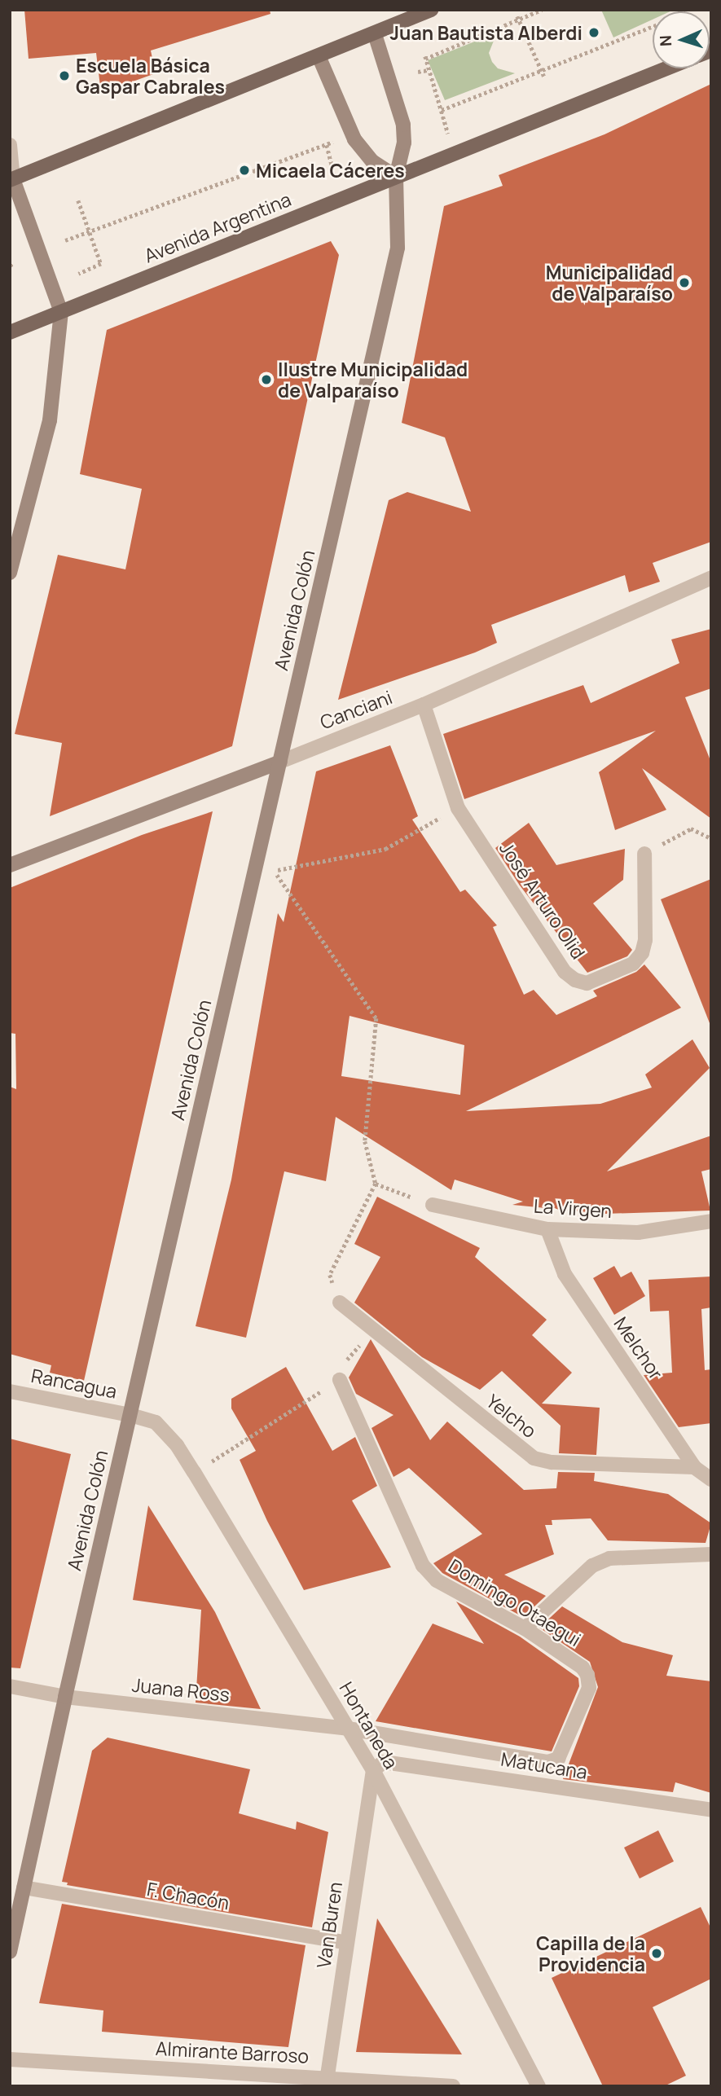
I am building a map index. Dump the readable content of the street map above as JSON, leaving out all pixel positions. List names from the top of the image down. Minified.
{"streets":{"main road":["Avenida Argentina","Avenida Colón","Canciani"],"street":["José Arturo Olid","La Virgen","Melchor","Rancagua","Yelcho","Domingo Otaegui","Juana Ross","Hontaneda","Matucana","F. Chacón","Van Buren","Almirante Barroso"]},"crossings":[["Avenida Argentina","Avenida Colón"],["Avenida Colón","Canciani"],["Avenida Colón","Rancagua"],["Avenida Colón","Juana Ross"],["Avenida Colón","Hontaneda"],["Avenida Colón","F. Chacón"],["Canciani","José Arturo Olid"],["La Virgen","Melchor"],["Melchor","Yelcho"],["Rancagua","Hontaneda"],["Domingo Otaegui","Juana Ross"],["Domingo Otaegui","Hontaneda"],["Juana Ross","Hontaneda"],["Hontaneda","Matucana"],["Hontaneda","Van Buren"],["Matucana","Van Buren"],["F. Chacón","Van Buren"],["Van Buren","Almirante Barroso"]],"places":["Juan Bautista Alberdi","Escuela Básica Gaspar Cabrales","Micaela Cáceres","Municipalidad de Valparaíso","Ilustre Municipalidad de Valparaíso","Capilla de la Providencia"],"north":"left"}
